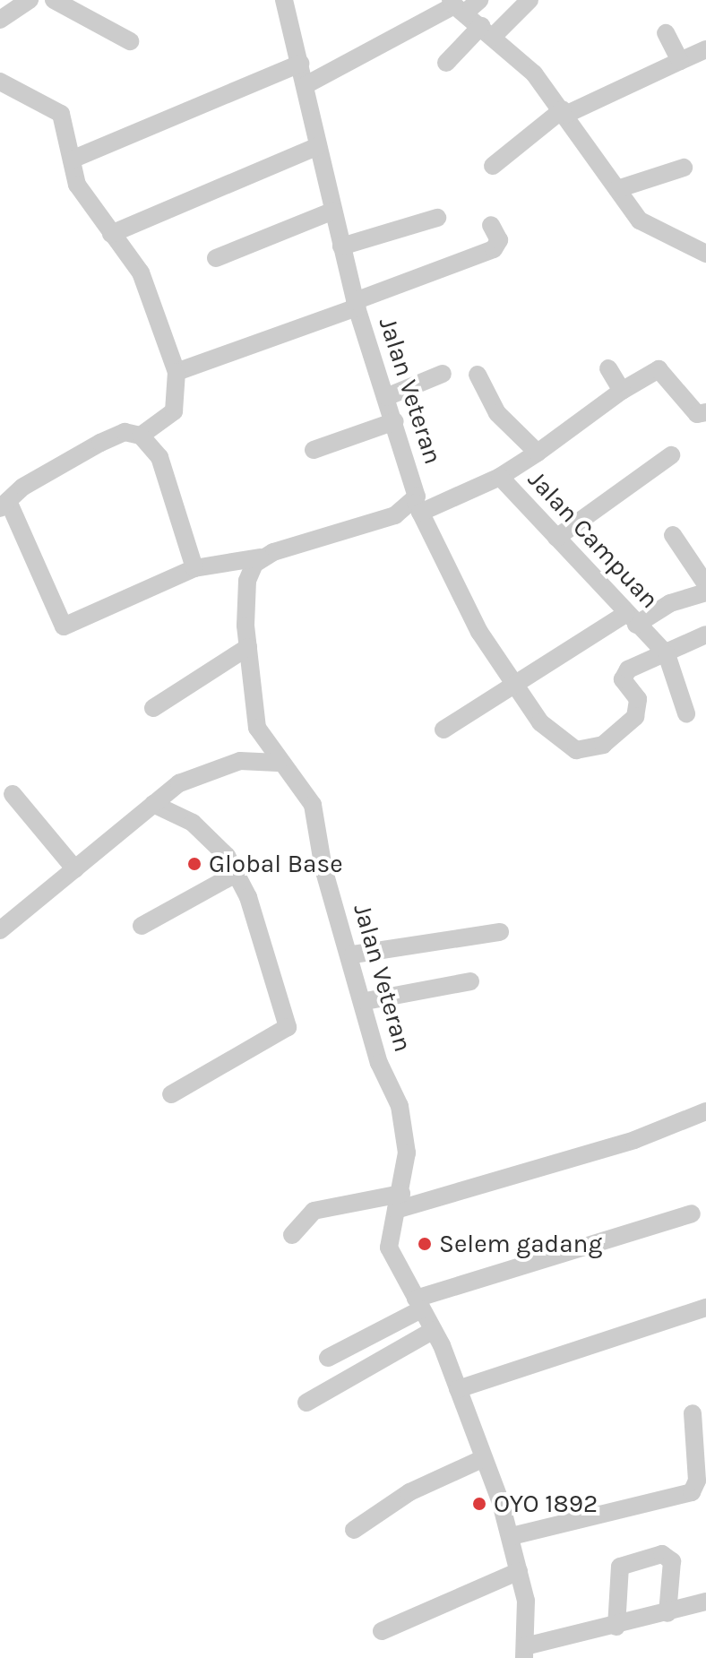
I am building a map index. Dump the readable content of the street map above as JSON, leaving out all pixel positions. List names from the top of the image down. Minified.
{"streets":{"street":["Jalan Veteran","Jalan Campuan"]},"crossings":[["Jalan Veteran","Jalan Campuan"]],"places":["Global Base","Selem gadang","OYO 1892"]}
